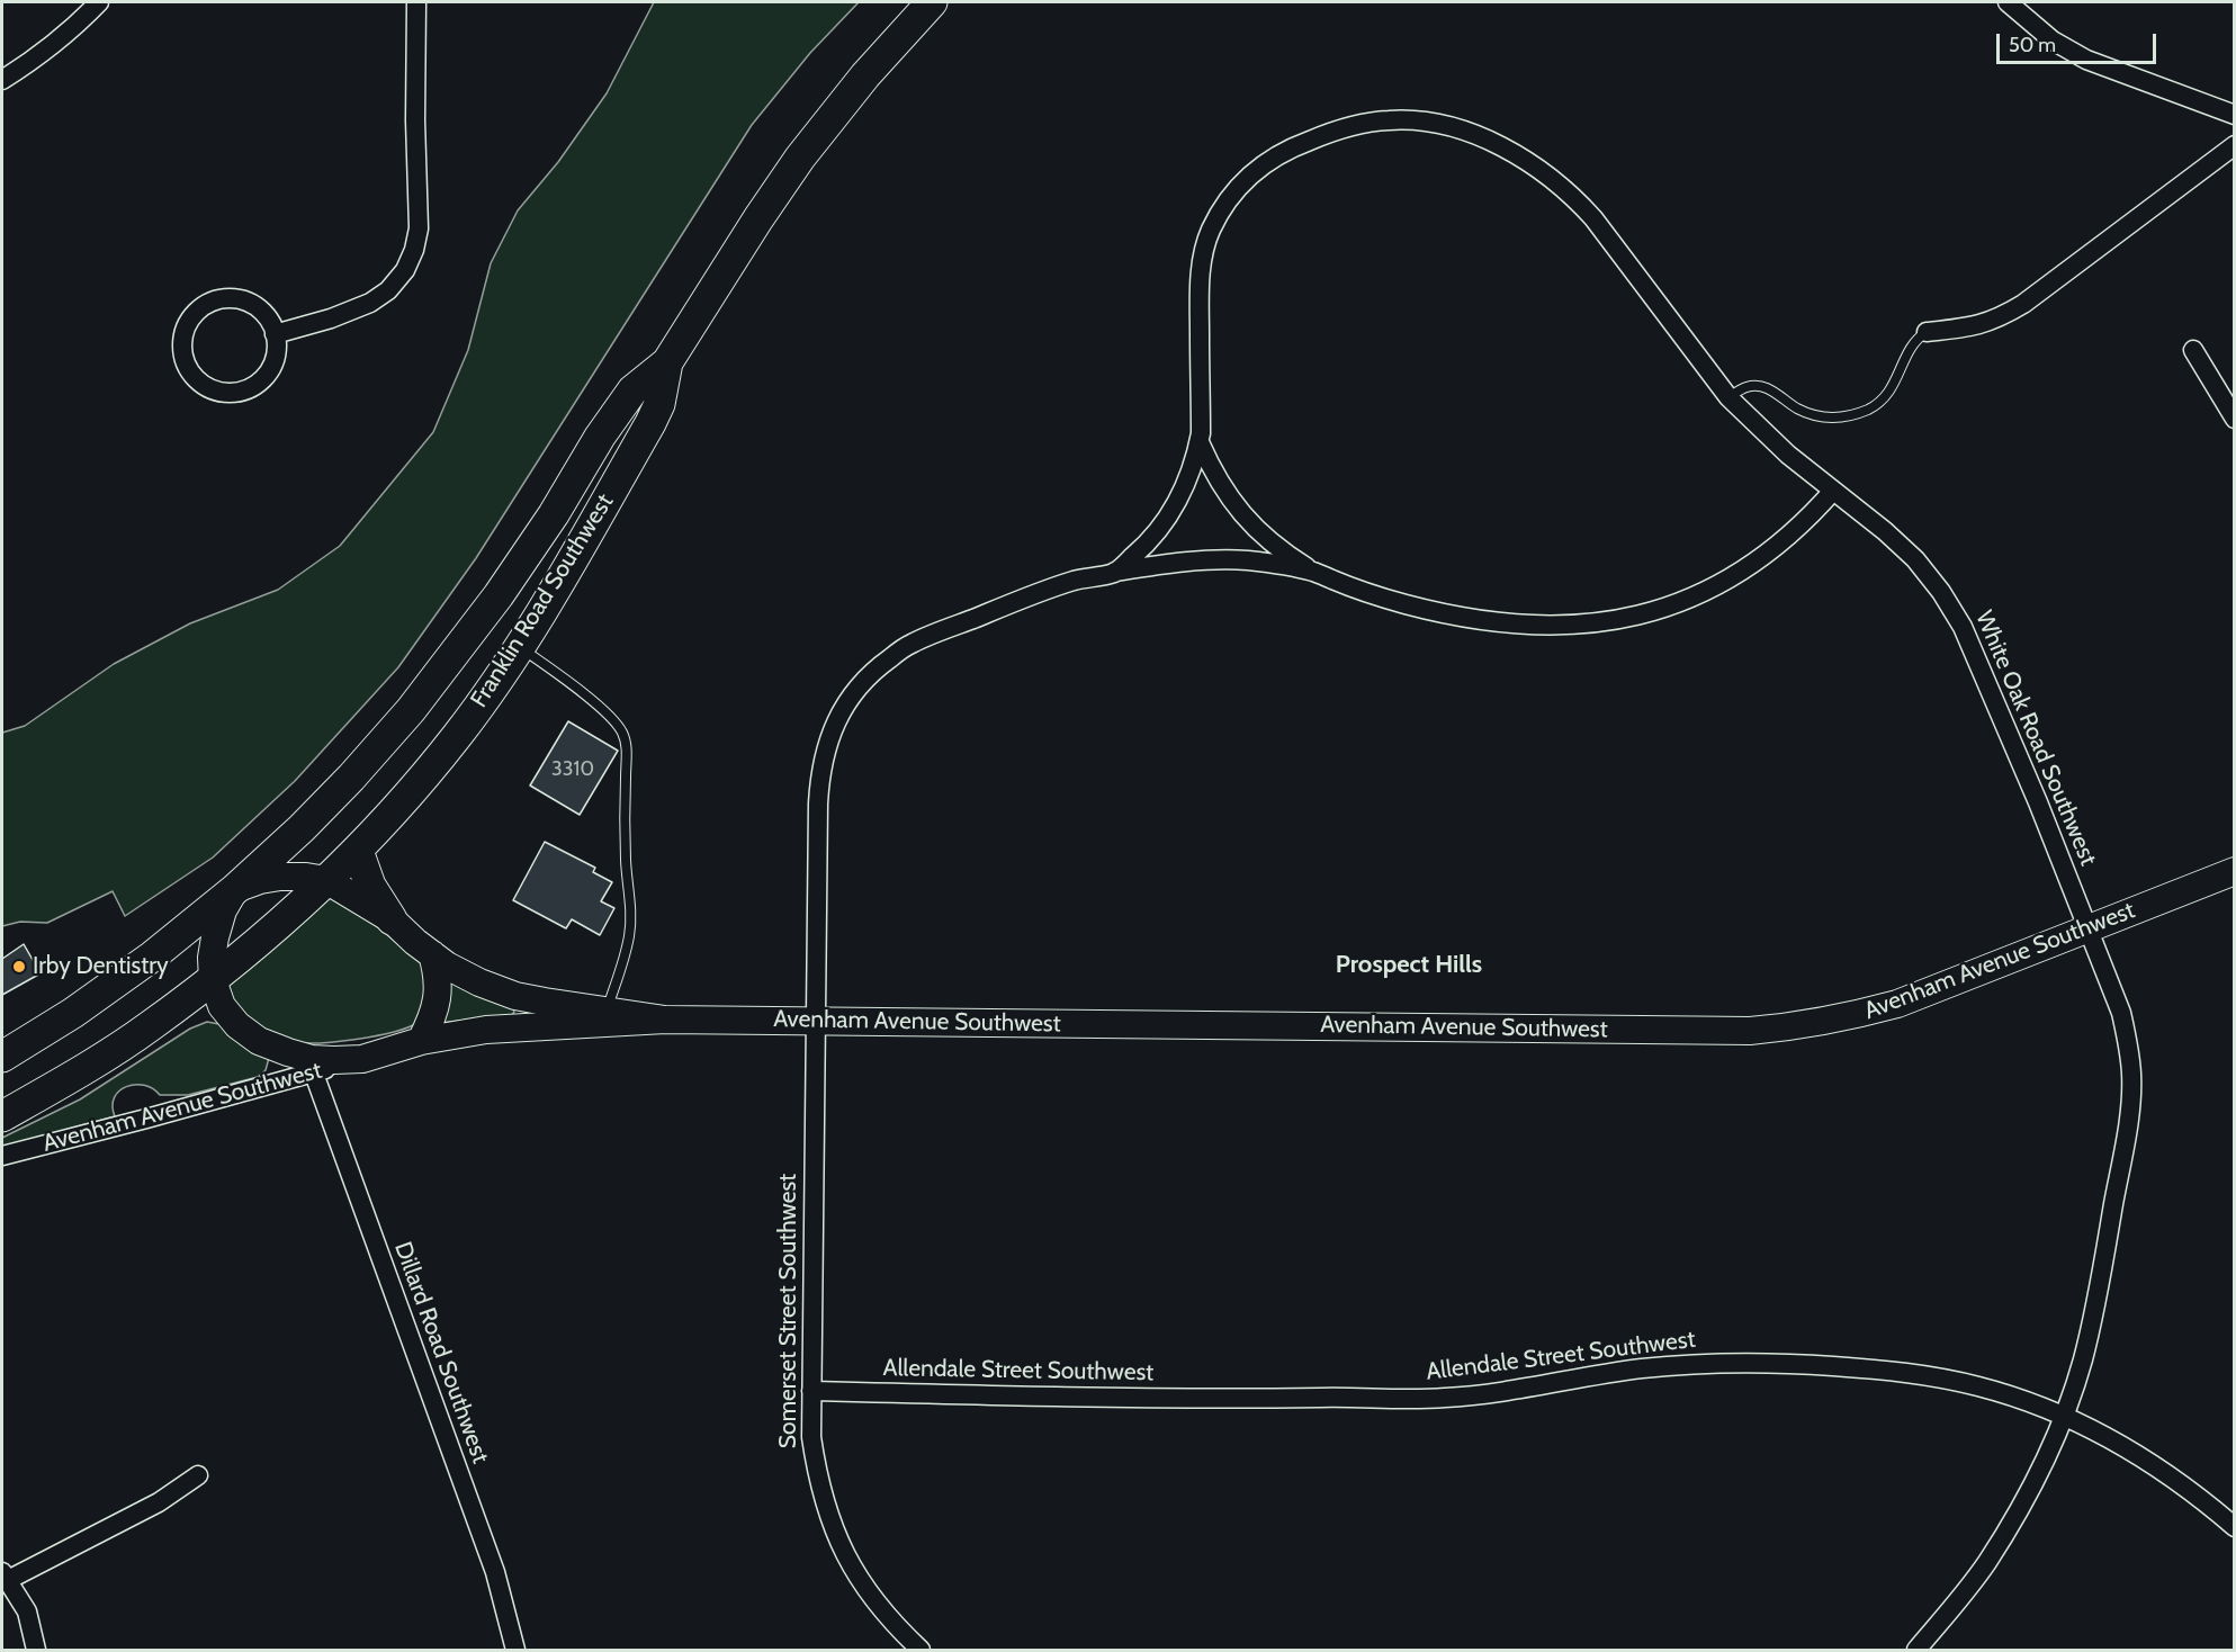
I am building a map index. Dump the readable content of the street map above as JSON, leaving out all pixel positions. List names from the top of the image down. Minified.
{"streets":{"main road":["Franklin Road Southwest"],"street":["White Oak Road Southwest","Avenham Avenue Southwest","Somerset Street Southwest","Dillard Road Southwest","Allendale Street Southwest"]},"crossings":[["Franklin Road Southwest","Avenham Avenue Southwest"],["White Oak Road Southwest","Avenham Avenue Southwest"],["White Oak Road Southwest","Somerset Street Southwest"],["White Oak Road Southwest","Allendale Street Southwest"],["Avenham Avenue Southwest","Somerset Street Southwest"],["Avenham Avenue Southwest","Dillard Road Southwest"],["Somerset Street Southwest","Allendale Street Southwest"]],"districts":["Prospect Hills"],"places":["Irby Dentistry"],"house_numbers":["3310"],"scale_bar":"50 m"}
